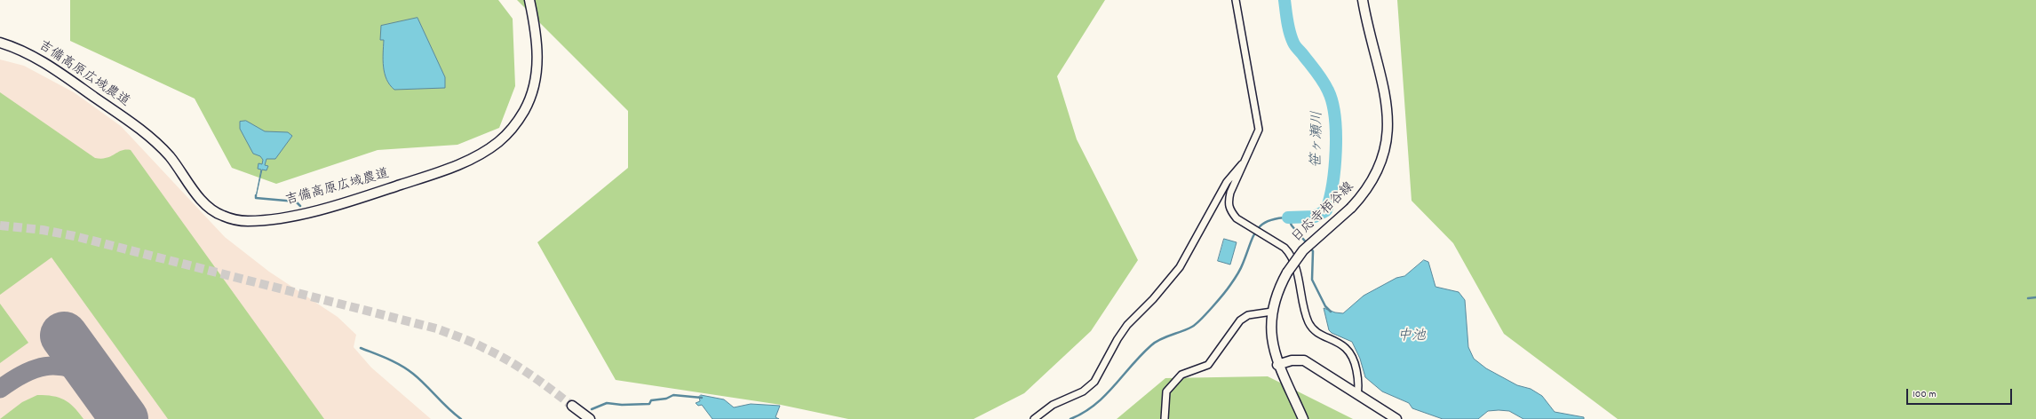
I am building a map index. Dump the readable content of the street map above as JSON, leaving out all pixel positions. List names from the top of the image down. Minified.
{"streets":{"street":["吉備高原広域農道","日応寺栢谷線"]},"water":["笹ヶ瀬川","中池"],"scale_bar":"100 m"}
